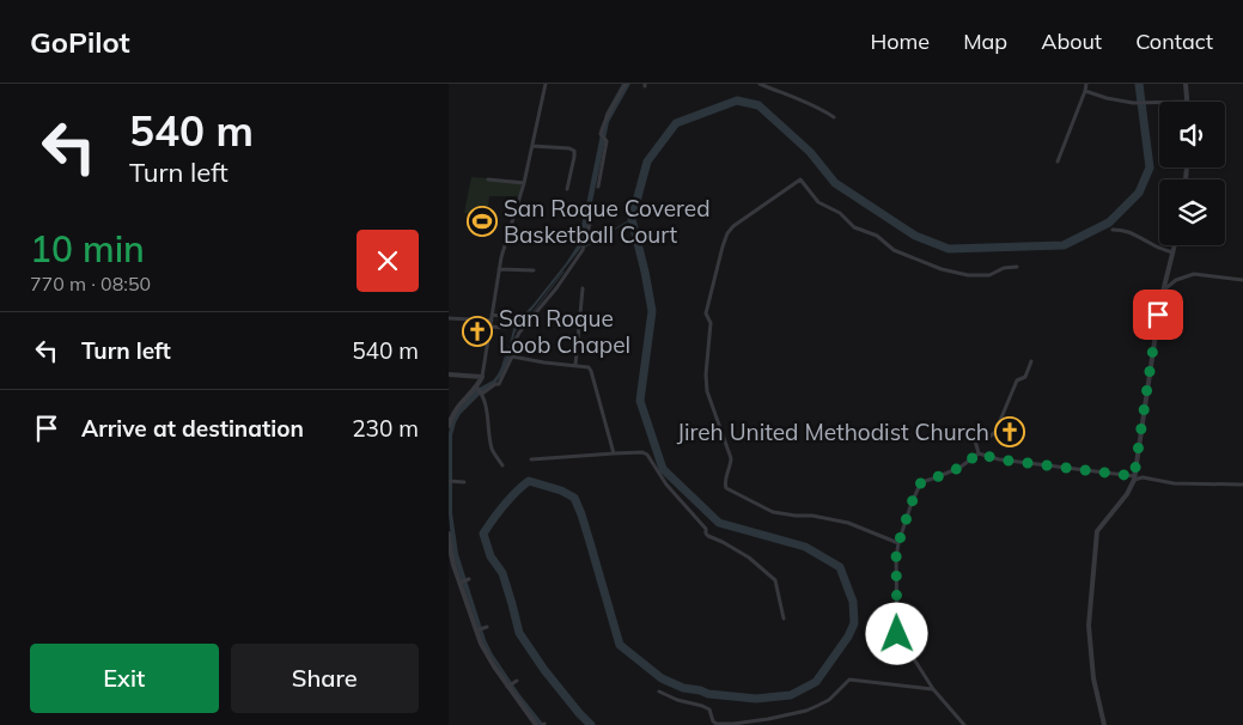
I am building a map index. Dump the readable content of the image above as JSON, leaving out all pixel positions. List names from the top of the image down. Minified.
{"places":{"sports":["San Roque Covered Basketball Court"],"church":["San Roque Loob Chapel","Jireh United Methodist Church"]},"page":{"header":"GoPilot","nav":["Home","Map","About","Contact"],"turn":["540 m","Turn left"],"heading":["10 min","770 m · 08:50"],"list":[{"name":"Turn left","value":"540 m"},{"name":"Arrive at destination","value":"230 m"}],"buttons":["Exit","Share"]}}
